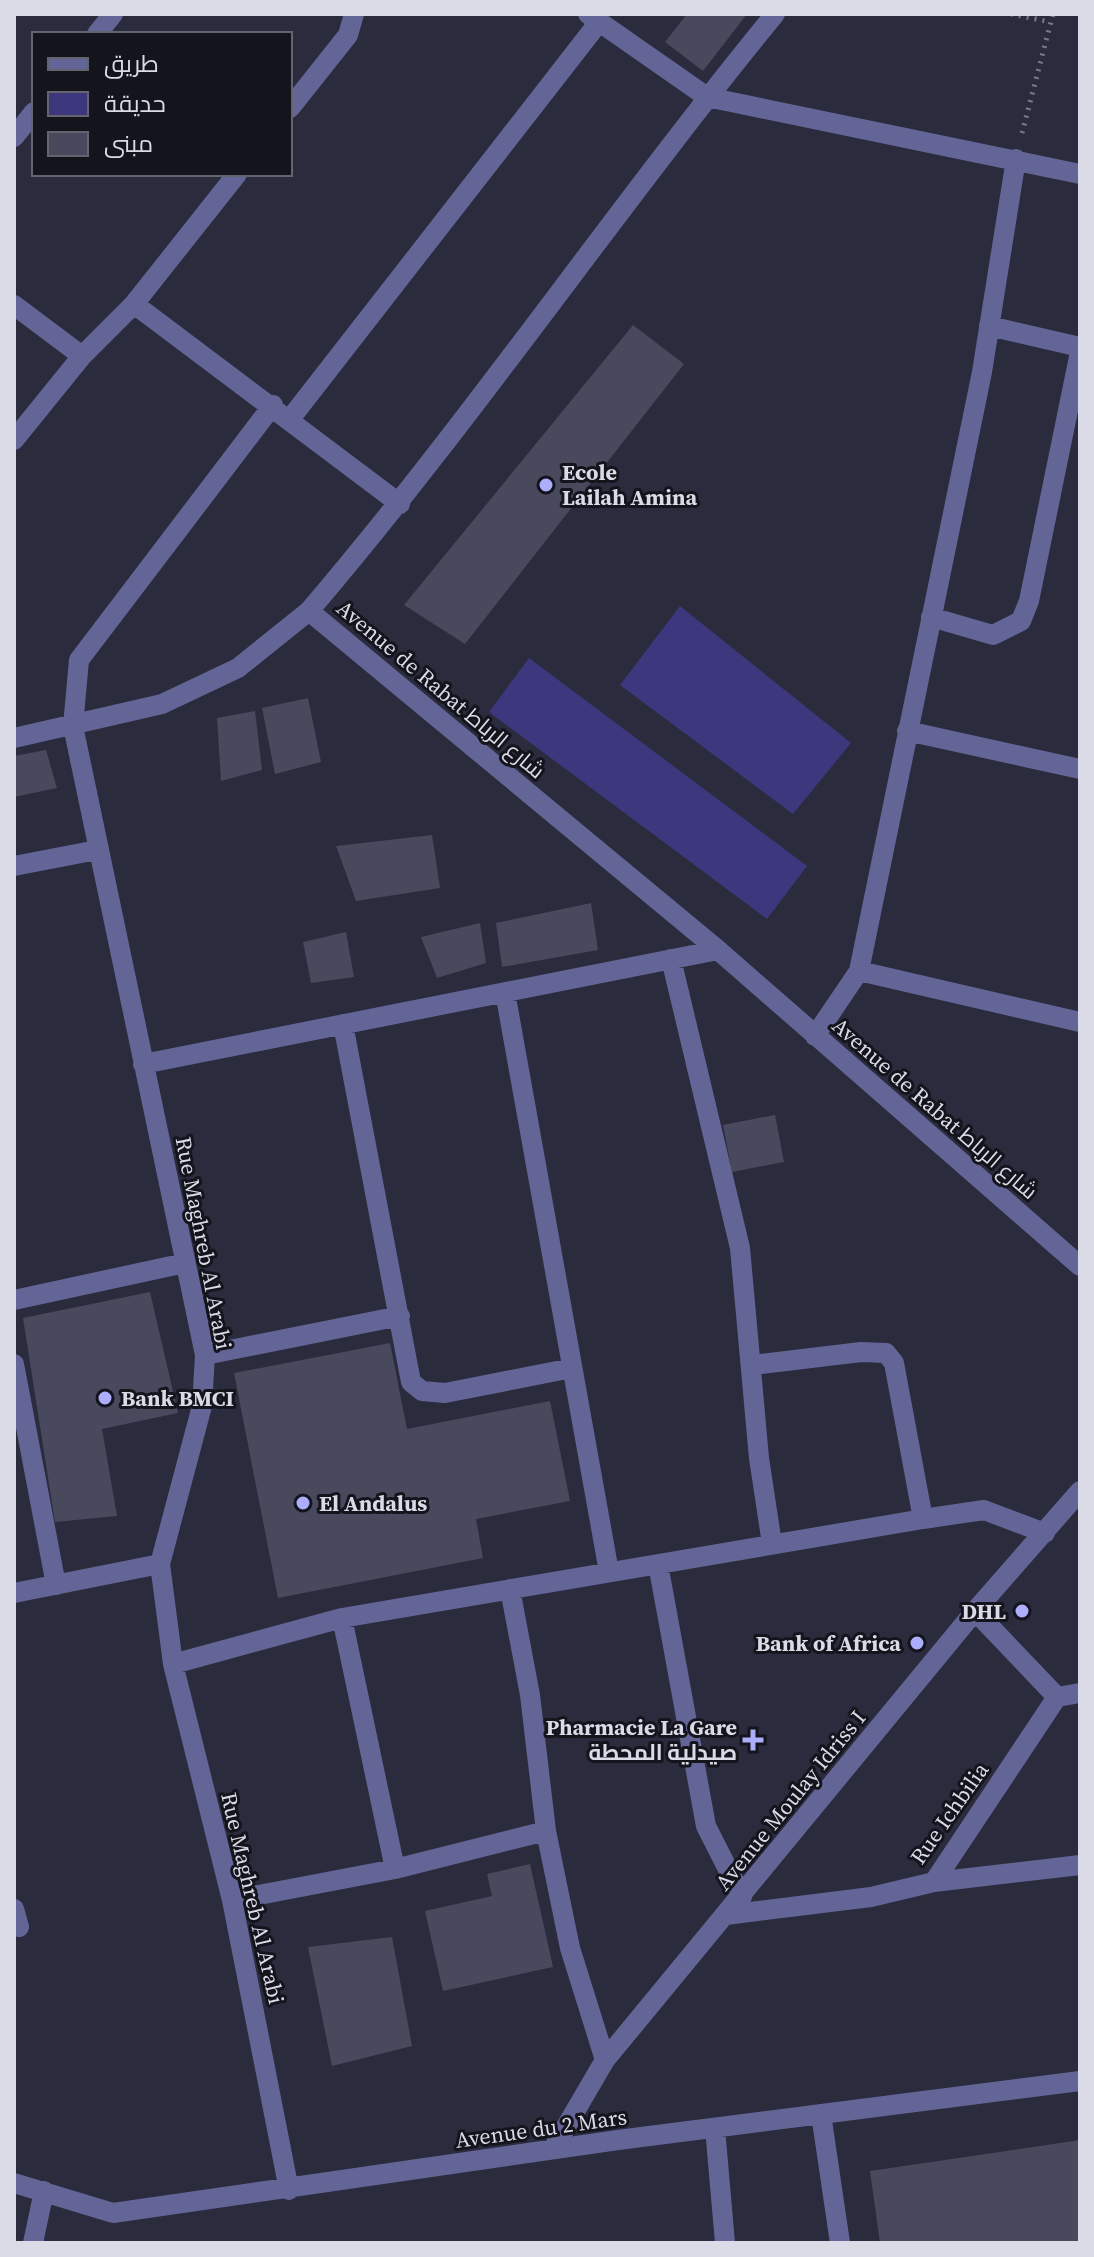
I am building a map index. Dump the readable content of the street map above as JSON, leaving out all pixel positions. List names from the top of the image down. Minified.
{"streets":{"street":["Avenue de Rabat شارع الرباط","Rue Maghreb Al Arabi","Avenue Moulay Idriss I","Rue Ichbilia","Avenue du 2 Mars"]},"crossings":[["Rue Maghreb Al Arabi","Avenue du 2 Mars"],["Avenue Moulay Idriss I","Rue Ichbilia"],["Avenue Moulay Idriss I","Avenue du 2 Mars"]],"places":{"other":["Ecole Lailah Amina","Bank BMCI","El Andalus","DHL","Bank of Africa"],"health":["Pharmacie La Gare صيدلية المحطة"]},"legend":["طريق","حديقة","مبنى"]}
